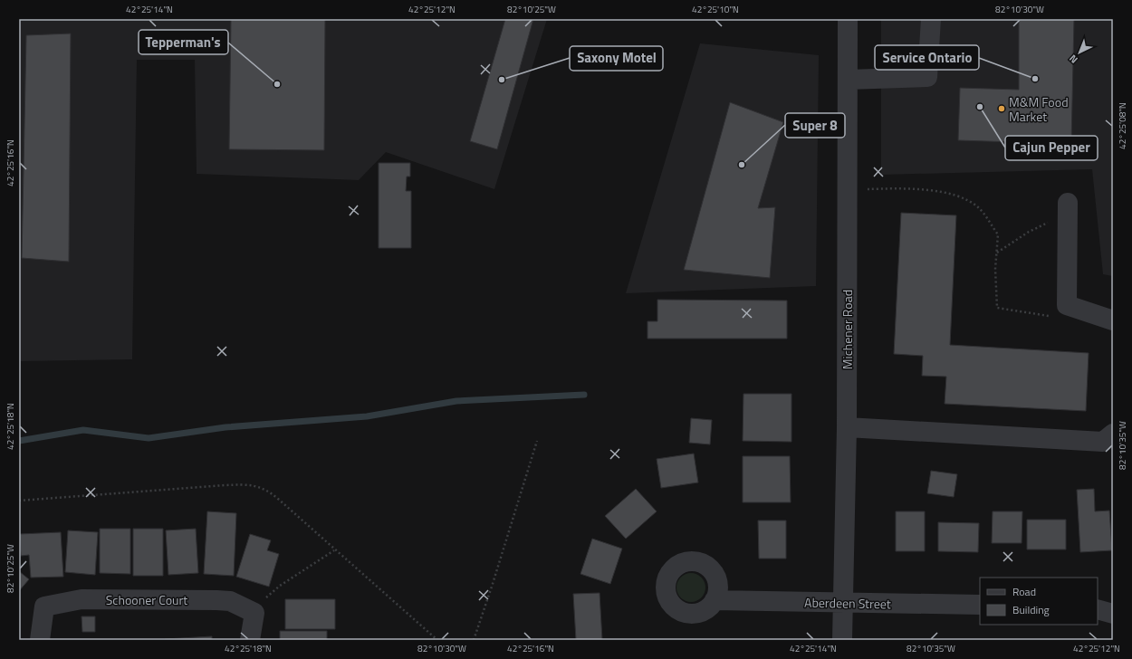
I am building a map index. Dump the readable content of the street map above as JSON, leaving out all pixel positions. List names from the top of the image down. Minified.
{"streets":{"street":["Michener Road","Schooner Court","Aberdeen Street"]},"crossings":[["Michener Road","Aberdeen Street"]],"places":["Service Ontario","Saxony Motel","Tepperman's","Cajun Pepper","M&M Food Market","Super 8"],"legend":["Road","Building"],"north":"bottom left","coordinates":["42°25'14\"N","42°25'12\"N","82°10'25\"W","42°25'10\"N","82°10'30\"W","42°25'08\"N","42°25'16\"N","42°25'18\"N","82°10'35\"W"]}
